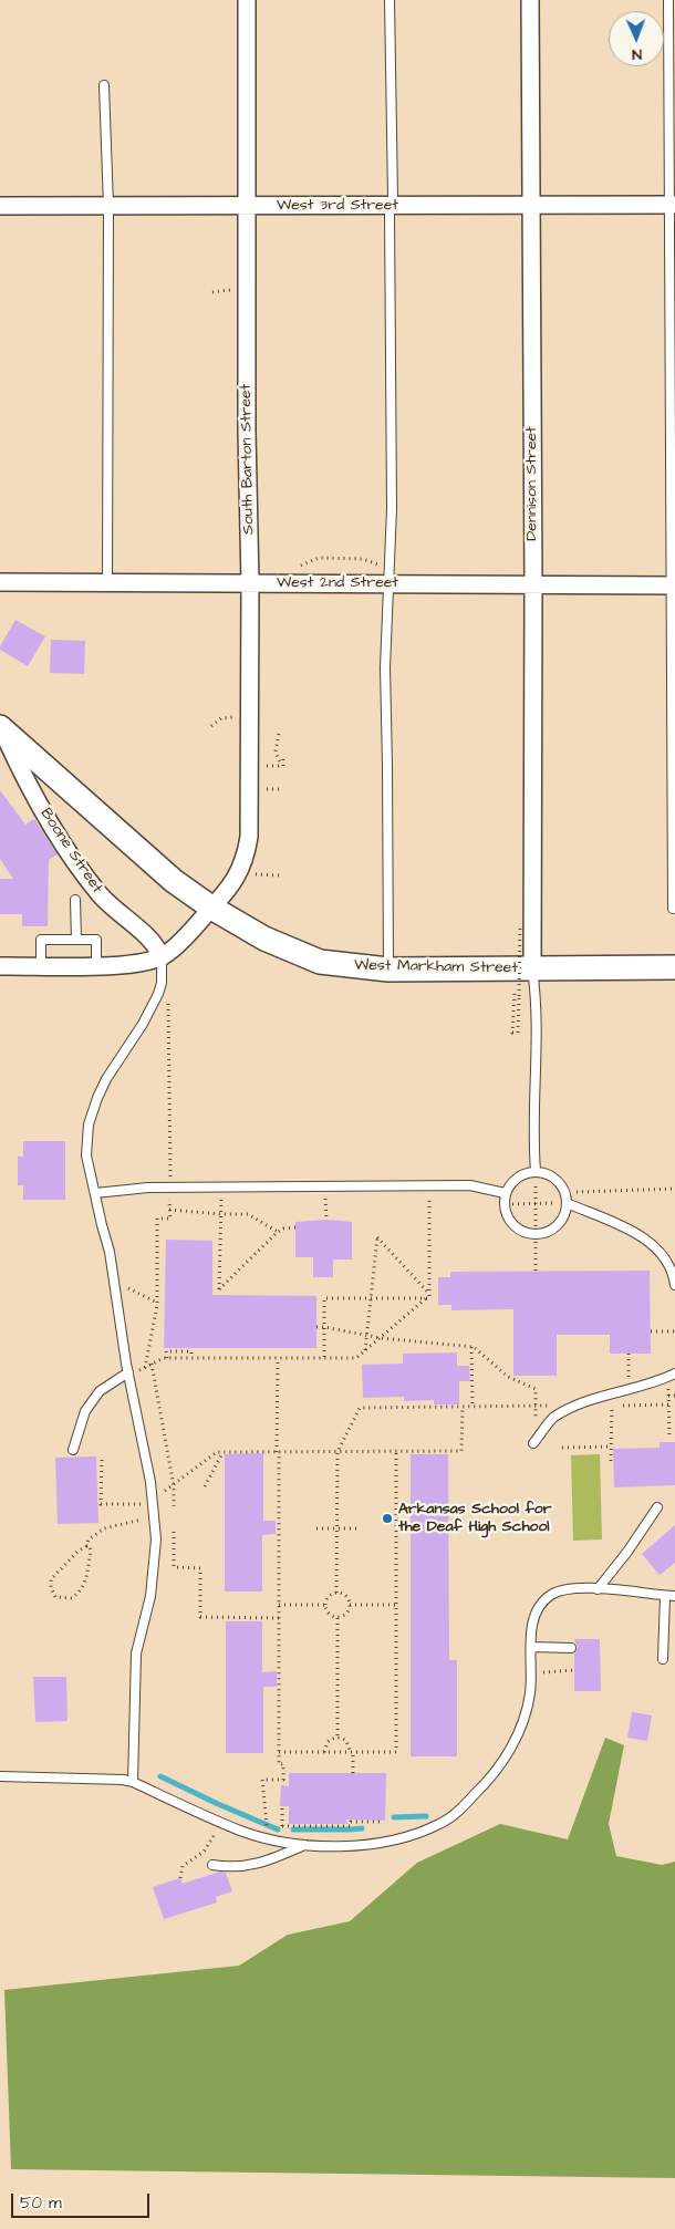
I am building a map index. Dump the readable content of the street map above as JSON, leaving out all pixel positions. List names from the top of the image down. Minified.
{"streets":{"main road":["Boone Street","West Markham Street"],"street":["West 3rd Street","South Barton Street","Dennison Street","West 2nd Street"]},"crossings":[["West 3rd Street","South Barton Street"],["West 3rd Street","Dennison Street"],["South Barton Street","West 2nd Street"],["South Barton Street","Boone Street"],["South Barton Street","West Markham Street"],["Dennison Street","West 2nd Street"],["Dennison Street","West Markham Street"],["Boone Street","West Markham Street"]],"places":["Arkansas School for the Deaf High School"],"scale_bar":"50 m","north":"bottom"}
